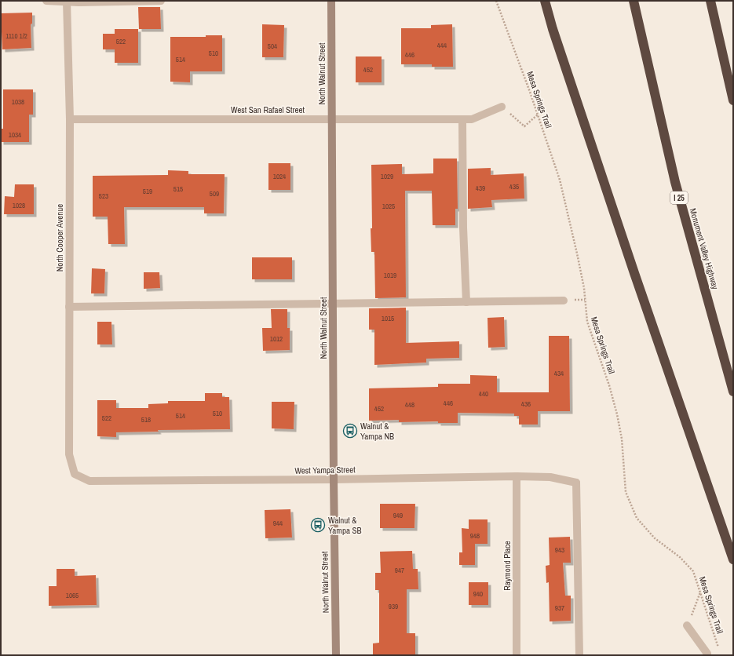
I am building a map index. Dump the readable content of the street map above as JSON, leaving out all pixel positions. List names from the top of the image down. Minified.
{"streets":{"highway":["I 25","Monument Valley Highway"],"main road":["North Walnut Street"],"street":["West San Rafael Street","North Cooper Avenue","West Yampa Street","Raymond Place"],"path":["Mesa Springs Trail"]},"crossings":[["North Walnut Street","West San Rafael Street"],["North Walnut Street","West Yampa Street"],["West San Rafael Street","North Cooper Avenue"],["North Cooper Avenue","West Yampa Street"],["West Yampa Street","Raymond Place"]],"places":{"bus stop":["Walnut & Yampa NB","Walnut & Yampa SB"]},"house_numbers":["1110 1/2","522","444","504","510","446","514","452","1038","1034","1024","1029","435","439","515","519","509","523","1028","1025","1019","1015","1012","434","440","446","436","448","452","510","514","522","518","949","944","948","943","947","940","1065","939","937"]}
